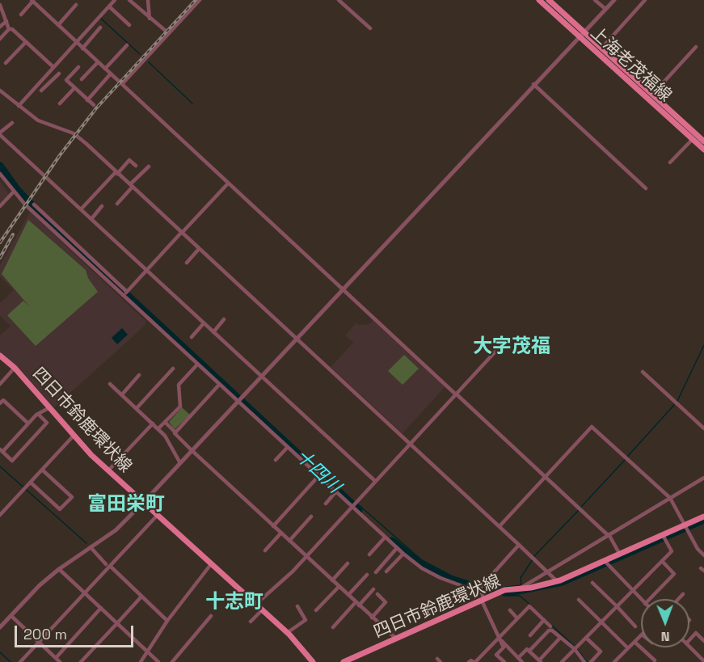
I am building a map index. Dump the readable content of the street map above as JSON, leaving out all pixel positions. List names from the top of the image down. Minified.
{"streets":{"main road":["上海老茂福線","四日市鈴鹿環状線"]},"districts":["大字茂福","富田栄町","十志町"],"water":["十四川"],"scale_bar":"200 m","north":"bottom"}
